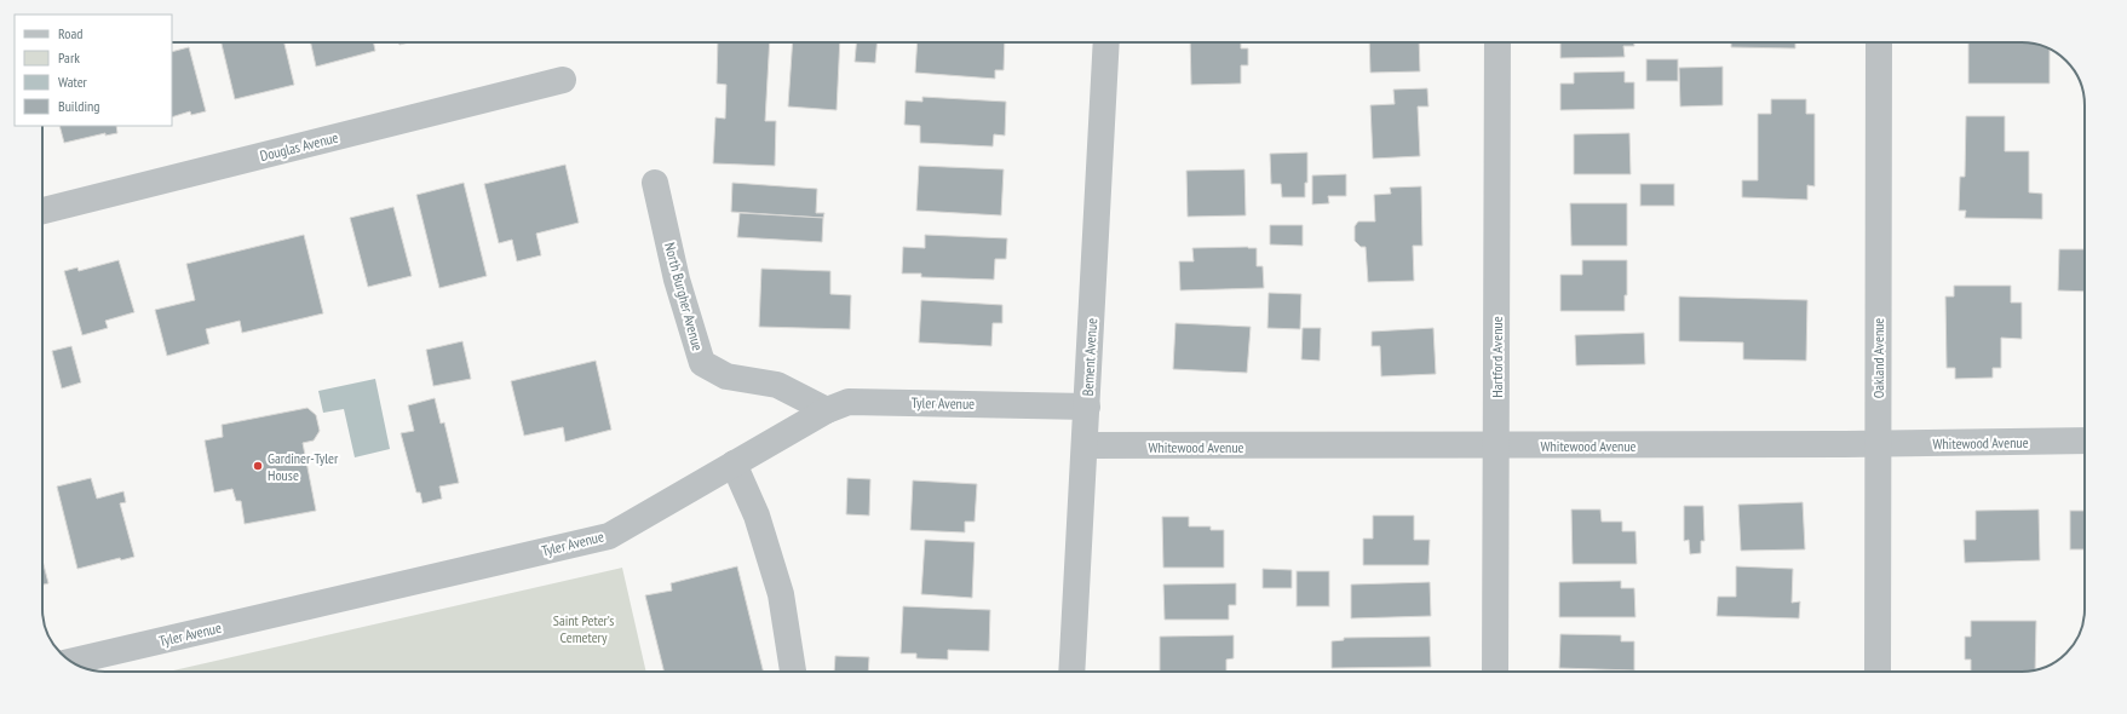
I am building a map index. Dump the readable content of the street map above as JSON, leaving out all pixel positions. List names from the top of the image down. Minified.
{"streets":{"street":["Douglas Avenue","North Burgher Avenue","Bement Avenue","Hartford Avenue","Oakland Avenue","Tyler Avenue","Whitewood Avenue"]},"crossings":[["North Burgher Avenue","Tyler Avenue"],["Bement Avenue","Tyler Avenue"],["Bement Avenue","Whitewood Avenue"],["Hartford Avenue","Whitewood Avenue"],["Oakland Avenue","Whitewood Avenue"]],"parks":["Saint Peter’s Cemetery"],"places":["Gardiner-Tyler House"],"legend":["Road","Park","Water","Building"]}
